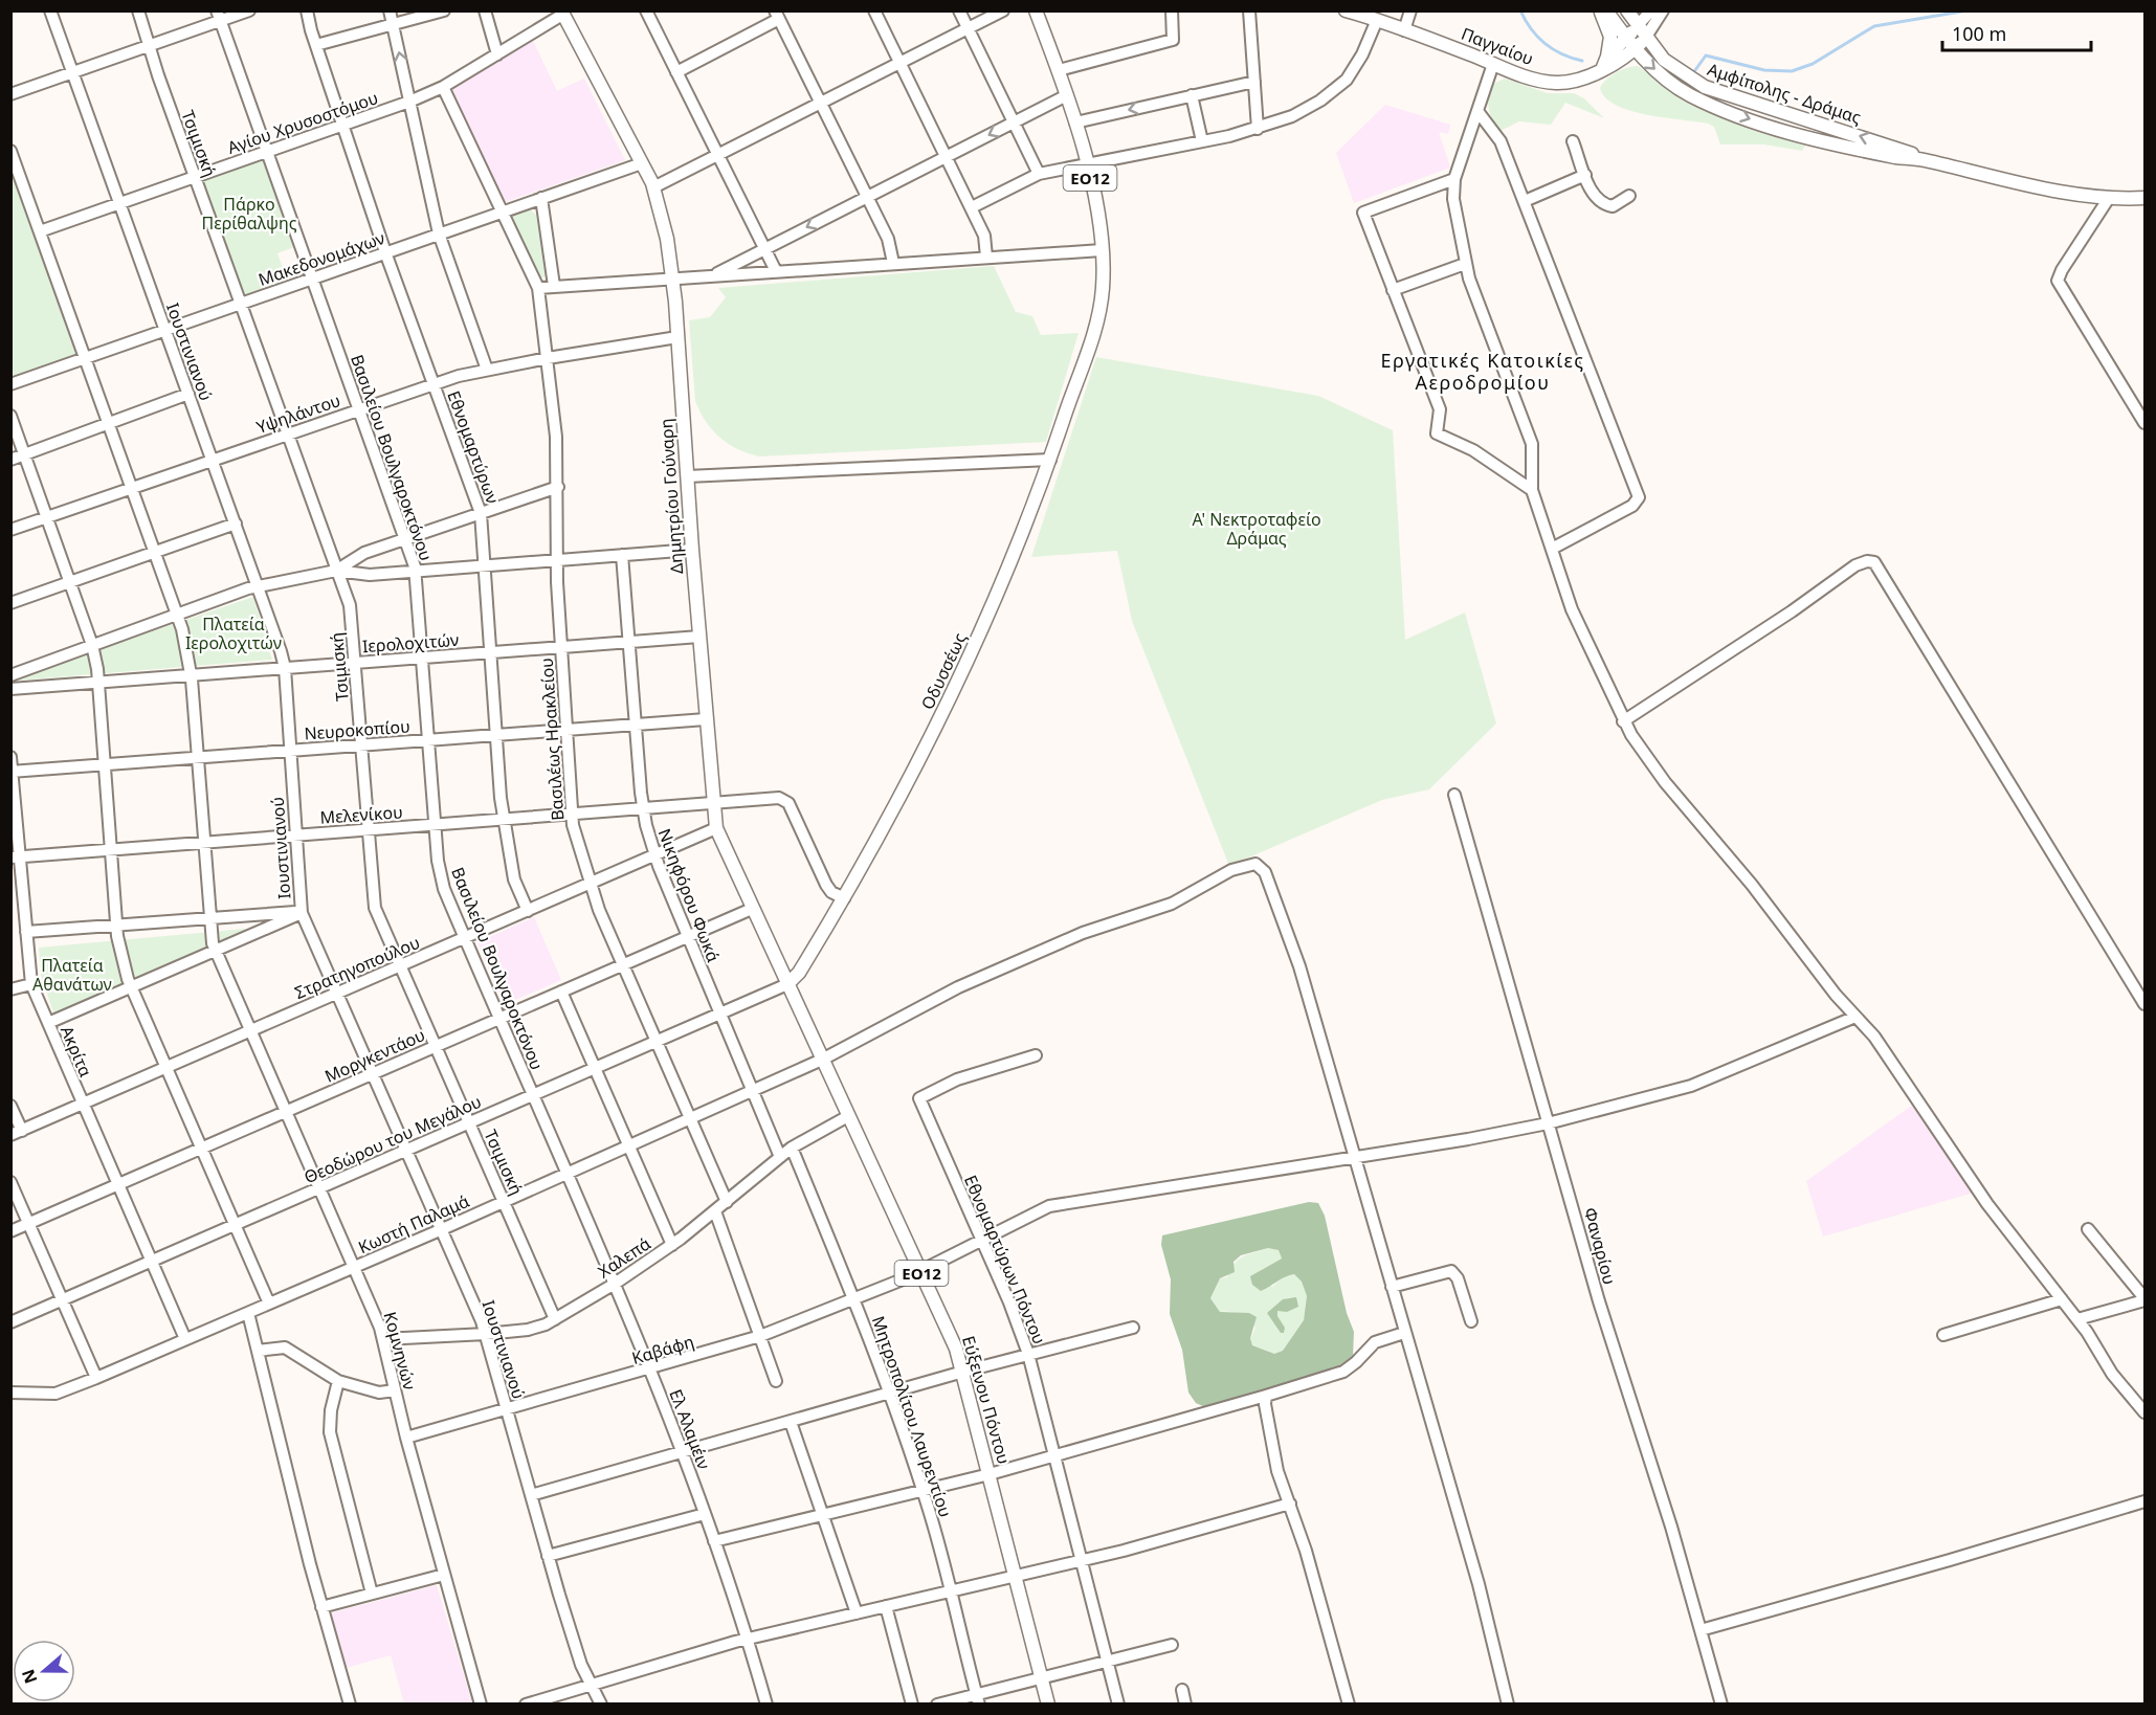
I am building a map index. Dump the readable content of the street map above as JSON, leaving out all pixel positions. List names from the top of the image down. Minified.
{"streets":{"main road":["Παγγαίου","Αμφίπολης - Δράμας","ΕΟ12","Δημητρίου Γούναρη","Οδυσσέως","Εύξεινου Πόντου"],"street":["Αγίου Χρυσοστόμου","Τσιμισκή","Μακεδονομάχων","Ιουστινιανού","Υψηλάντου","Εθνομαρτύρων","Βασιλείου Βουλγαροκτόνου","Ιερολοχιτών","Νευροκοπίου","Βασιλέως Ηρακλείου","Μελενίκου","Νικηφόρου Φωκά","Στρατηγοπούλου","Ακρίτα","Μοργκεντάου","Θεοδώρου του Μεγάλου","Κωστή Παλαμά","Φαναρίου","Χαλεπά","Εθνομαρτύρων Πόντου","Καβάφη","Κομνηνών","Μητροπολίτου Λαυρεντίου","Ελ Αλαμέιν"]},"crossings":[["Παγγαίου","Αμφίπολης - Δράμας"],["Αγίου Χρυσοστόμου","Τσιμισκή"],["Αγίου Χρυσοστόμου","Ιουστινιανού"],["Αγίου Χρυσοστόμου","Εθνομαρτύρων"],["Αγίου Χρυσοστόμου","Βασιλείου Βουλγαροκτόνου"],["Αγίου Χρυσοστόμου","Δημητρίου Γούναρη"],["Αγίου Χρυσοστόμου","Βασιλέως Ηρακλείου"],["Αγίου Χρυσοστόμου","Κομνηνών"],["Τσιμισκή","Μακεδονομάχων"],["Τσιμισκή","Υψηλάντου"],["Τσιμισκή","Ιερολοχιτών"],["Τσιμισκή","Νευροκοπίου"],["Τσιμισκή","Μελενίκου"],["Τσιμισκή","Στρατηγοπούλου"],["Τσιμισκή","Μοργκεντάου"],["Τσιμισκή","Θεοδώρου του Μεγάλου"],["Τσιμισκή","Κωστή Παλαμά"],["Τσιμισκή","Χαλεπά"],["ΕΟ12","Οδυσσέως"],["Μακεδονομάχων","Ιουστινιανού"],["Μακεδονομάχων","Εθνομαρτύρων"],["Μακεδονομάχων","Βασιλείου Βουλγαροκτόνου"],["Μακεδονομάχων","Δημητρίου Γούναρη"],["Μακεδονομάχων","Βασιλέως Ηρακλείου"],["Μακεδονομάχων","Κομνηνών"],["Ιουστινιανού","Υψηλάντου"],["Ιουστινιανού","Ιερολοχιτών"],["Ιουστινιανού","Νευροκοπίου"],["Ιουστινιανού","Μελενίκου"],["Ιουστινιανού","Στρατηγοπούλου"],["Ιουστινιανού","Μοργκεντάου"],["Ιουστινιανού","Θεοδώρου του Μεγάλου"],["Ιουστινιανού","Κωστή Παλαμά"],["Ιουστινιανού","Χαλεπά"],["Ιουστινιανού","Καβάφη"],["Υψηλάντου","Εθνομαρτύρων"],["Υψηλάντου","Βασιλείου Βουλγαροκτόνου"],["Υψηλάντου","Δημητρίου Γούναρη"],["Υψηλάντου","Βασιλέως Ηρακλείου"],["Υψηλάντου","Κομνηνών"],["Εθνομαρτύρων","Ιερολοχιτών"],["Εθνομαρτύρων","Νευροκοπίου"],["Εθνομαρτύρων","Μελενίκου"],["Εθνομαρτύρων","Στρατηγοπούλου"],["Βασιλείου Βουλγαροκτόνου","Ιερολοχιτών"],["Βασιλείου Βουλγαροκτόνου","Νευροκοπίου"],["Βασιλείου Βουλγαροκτόνου","Μελενίκου"],["Βασιλείου Βουλγαροκτόνου","Στρατηγοπούλου"],["Βασιλείου Βουλγαροκτόνου","Μοργκεντάου"],["Βασιλείου Βουλγαροκτόνου","Θεοδώρου του Μεγάλου"],["Βασιλείου Βουλγαροκτόνου","Κωστή Παλαμά"],["Βασιλείου Βουλγαροκτόνου","Ελ Αλαμέιν"],["Δημητρίου Γούναρη","Ιερολοχιτών"],["Δημητρίου Γούναρη","Οδυσσέως"],["Δημητρίου Γούναρη","Νευροκοπίου"],["Δημητρίου Γούναρη","Μελενίκου"],["Δημητρίου Γούναρη","Στρατηγοπούλου"],["Δημητρίου Γούναρη","Μοργκεντάου"],["Δημητρίου Γούναρη","Θεοδώρου του Μεγάλου"],["Δημητρίου Γούναρη","Εύξεινου Πόντου"],["Ιερολοχιτών","Βασιλέως Ηρακλείου"],["Ιερολοχιτών","Νικηφόρου Φωκά"],["Ιερολοχιτών","Κομνηνών"],["Οδυσσέως","Μελενίκου"],["Οδυσσέως","Θεοδώρου του Μεγάλου"],["Οδυσσέως","Εύξεινου Πόντου"],["Νευροκοπίου","Βασιλέως Ηρακλείου"],["Νευροκοπίου","Νικηφόρου Φωκά"],["Νευροκοπίου","Ακρίτα"],["Νευροκοπίου","Κομνηνών"],["Βασιλέως Ηρακλείου","Μελενίκου"],["Βασιλέως Ηρακλείου","Στρατηγοπούλου"],["Βασιλέως Ηρακλείου","Μοργκεντάου"],["Βασιλέως Ηρακλείου","Θεοδώρου του Μεγάλου"],["Βασιλέως Ηρακλείου","Κωστή Παλαμά"],["Βασιλέως Ηρακλείου","Χαλεπά"],["Μελενίκου","Νικηφόρου Φωκά"],["Μελενίκου","Ακρίτα"],["Μελενίκου","Κομνηνών"],["Νικηφόρου Φωκά","Στρατηγοπούλου"],["Νικηφόρου Φωκά","Μοργκεντάου"],["Νικηφόρου Φωκά","Θεοδώρου του Μεγάλου"],["Νικηφόρου Φωκά","Κωστή Παλαμά"],["Νικηφόρου Φωκά","Χαλεπά"],["Στρατηγοπούλου","Ακρίτα"],["Στρατηγοπούλου","Κομνηνών"],["Ακρίτα","Μοργκεντάου"],["Ακρίτα","Θεοδώρου του Μεγάλου"],["Ακρίτα","Κωστή Παλαμά"],["Μοργκεντάου","Κομνηνών"],["Θεοδώρου του Μεγάλου","Κομνηνών"],["Θεοδώρου του Μεγάλου","Εύξεινου Πόντου"],["Κωστή Παλαμά","Καβάφη"],["Κωστή Παλαμά","Κομνηνών"],["Κωστή Παλαμά","Εύξεινου Πόντου"],["Κωστή Παλαμά","Ελ Αλαμέιν"],["Φαναρίου","Καβάφη"],["Χαλεπά","Κομνηνών"],["Χαλεπά","Εύξεινου Πόντου"],["Χαλεπά","Μητροπολίτου Λαυρεντίου"],["Χαλεπά","Ελ Αλαμέιν"],["Εθνομαρτύρων Πόντου","Καβάφη"],["Καβάφη","Κομνηνών"],["Καβάφη","Εύξεινου Πόντου"],["Καβάφη","Μητροπολίτου Λαυρεντίου"],["Καβάφη","Ελ Αλαμέιν"]],"districts":["Εργατικές Κατοικίες Αεροδρομίου"],"parks":["Πάρκο Περίθαλψης","Α' Νεκτροταφείο Δράμας","Πλατεία Ιερολοχιτών","Πλατεία Αθανάτων"],"scale_bar":"100 m","north":"left"}
